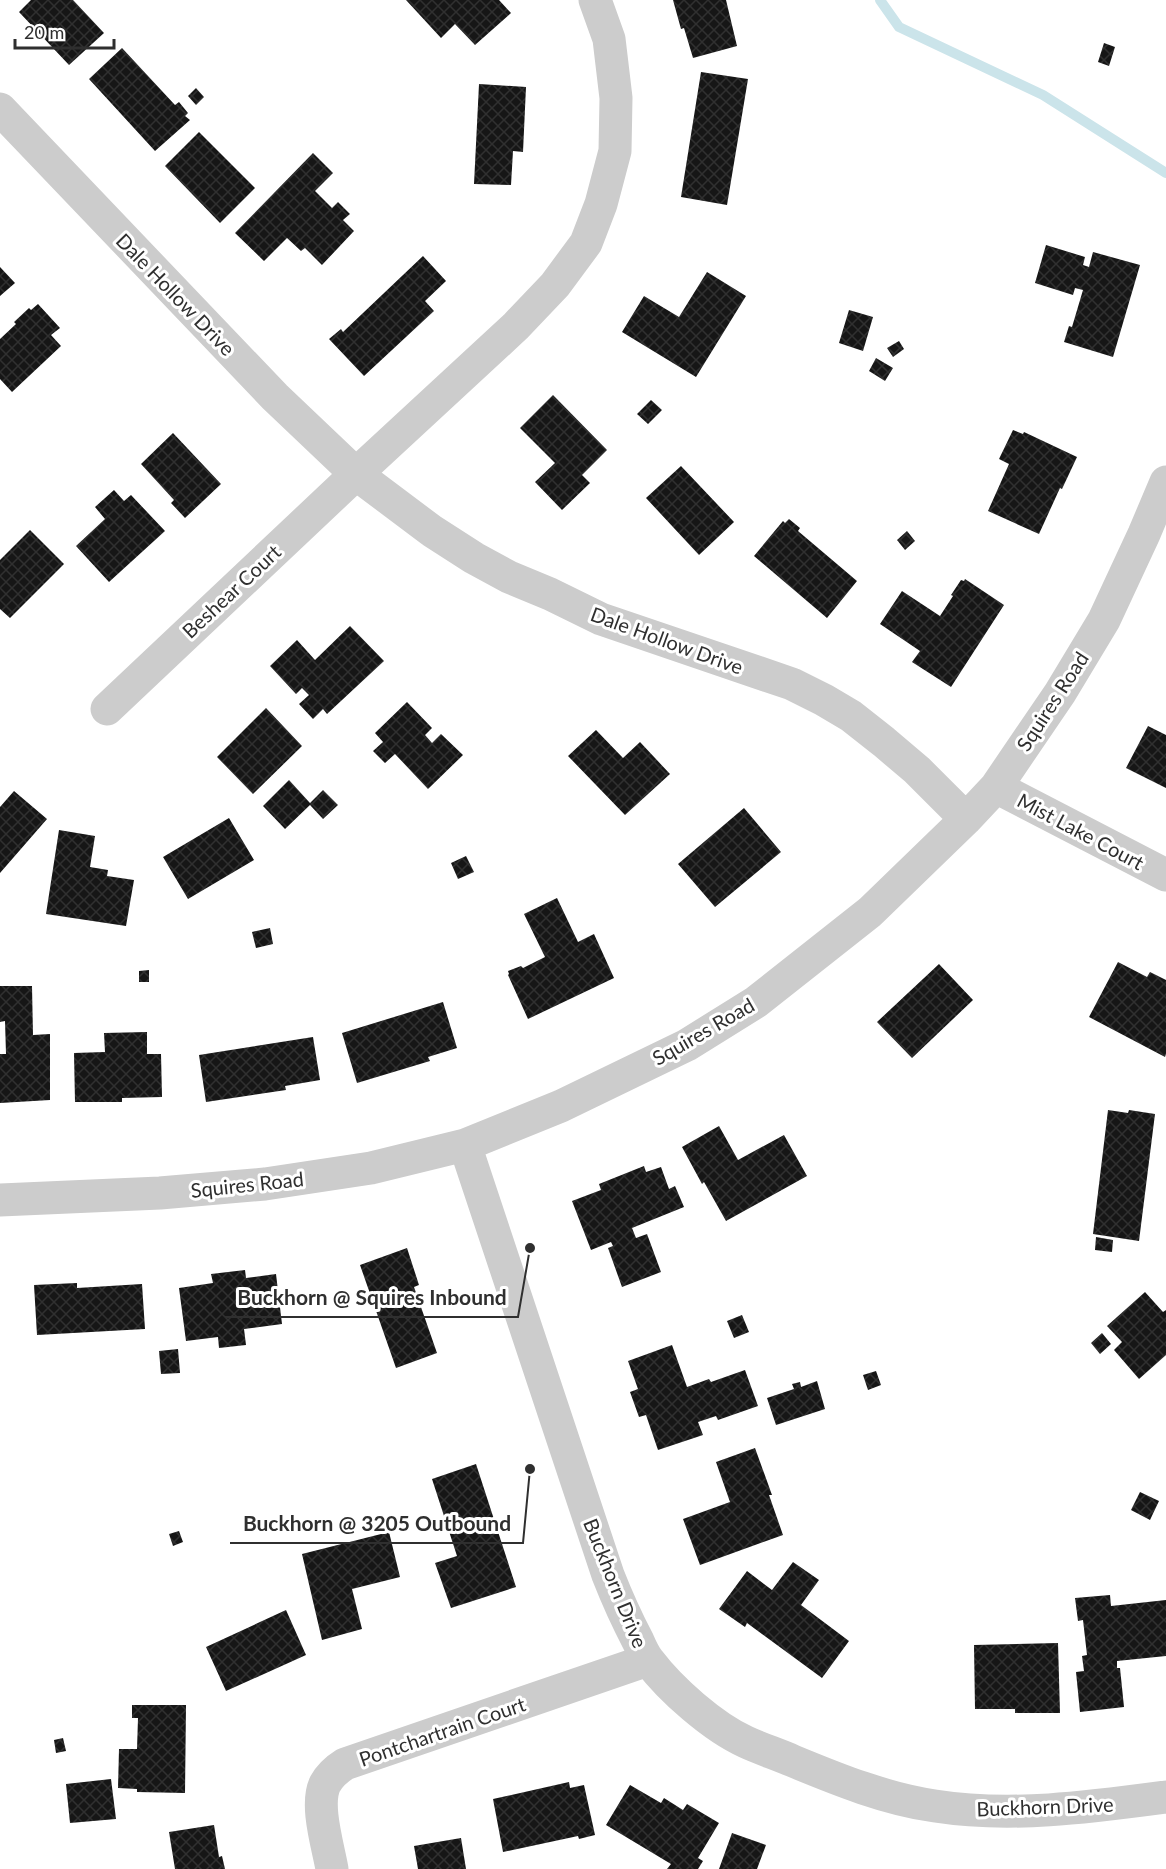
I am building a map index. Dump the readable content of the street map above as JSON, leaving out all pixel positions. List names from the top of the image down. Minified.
{"streets":{"street":["Dale Hollow Drive","Beshear Court","Squires Road","Mist Lake Court","Buckhorn Drive","Pontchartrain Court"]},"crossings":[["Dale Hollow Drive","Beshear Court"],["Dale Hollow Drive","Squires Road"],["Squires Road","Mist Lake Court"],["Squires Road","Buckhorn Drive"],["Buckhorn Drive","Pontchartrain Court"]],"places":["Buckhorn @ Squires Inbound","Buckhorn @ 3205 Outbound"],"scale_bar":"20 m"}
